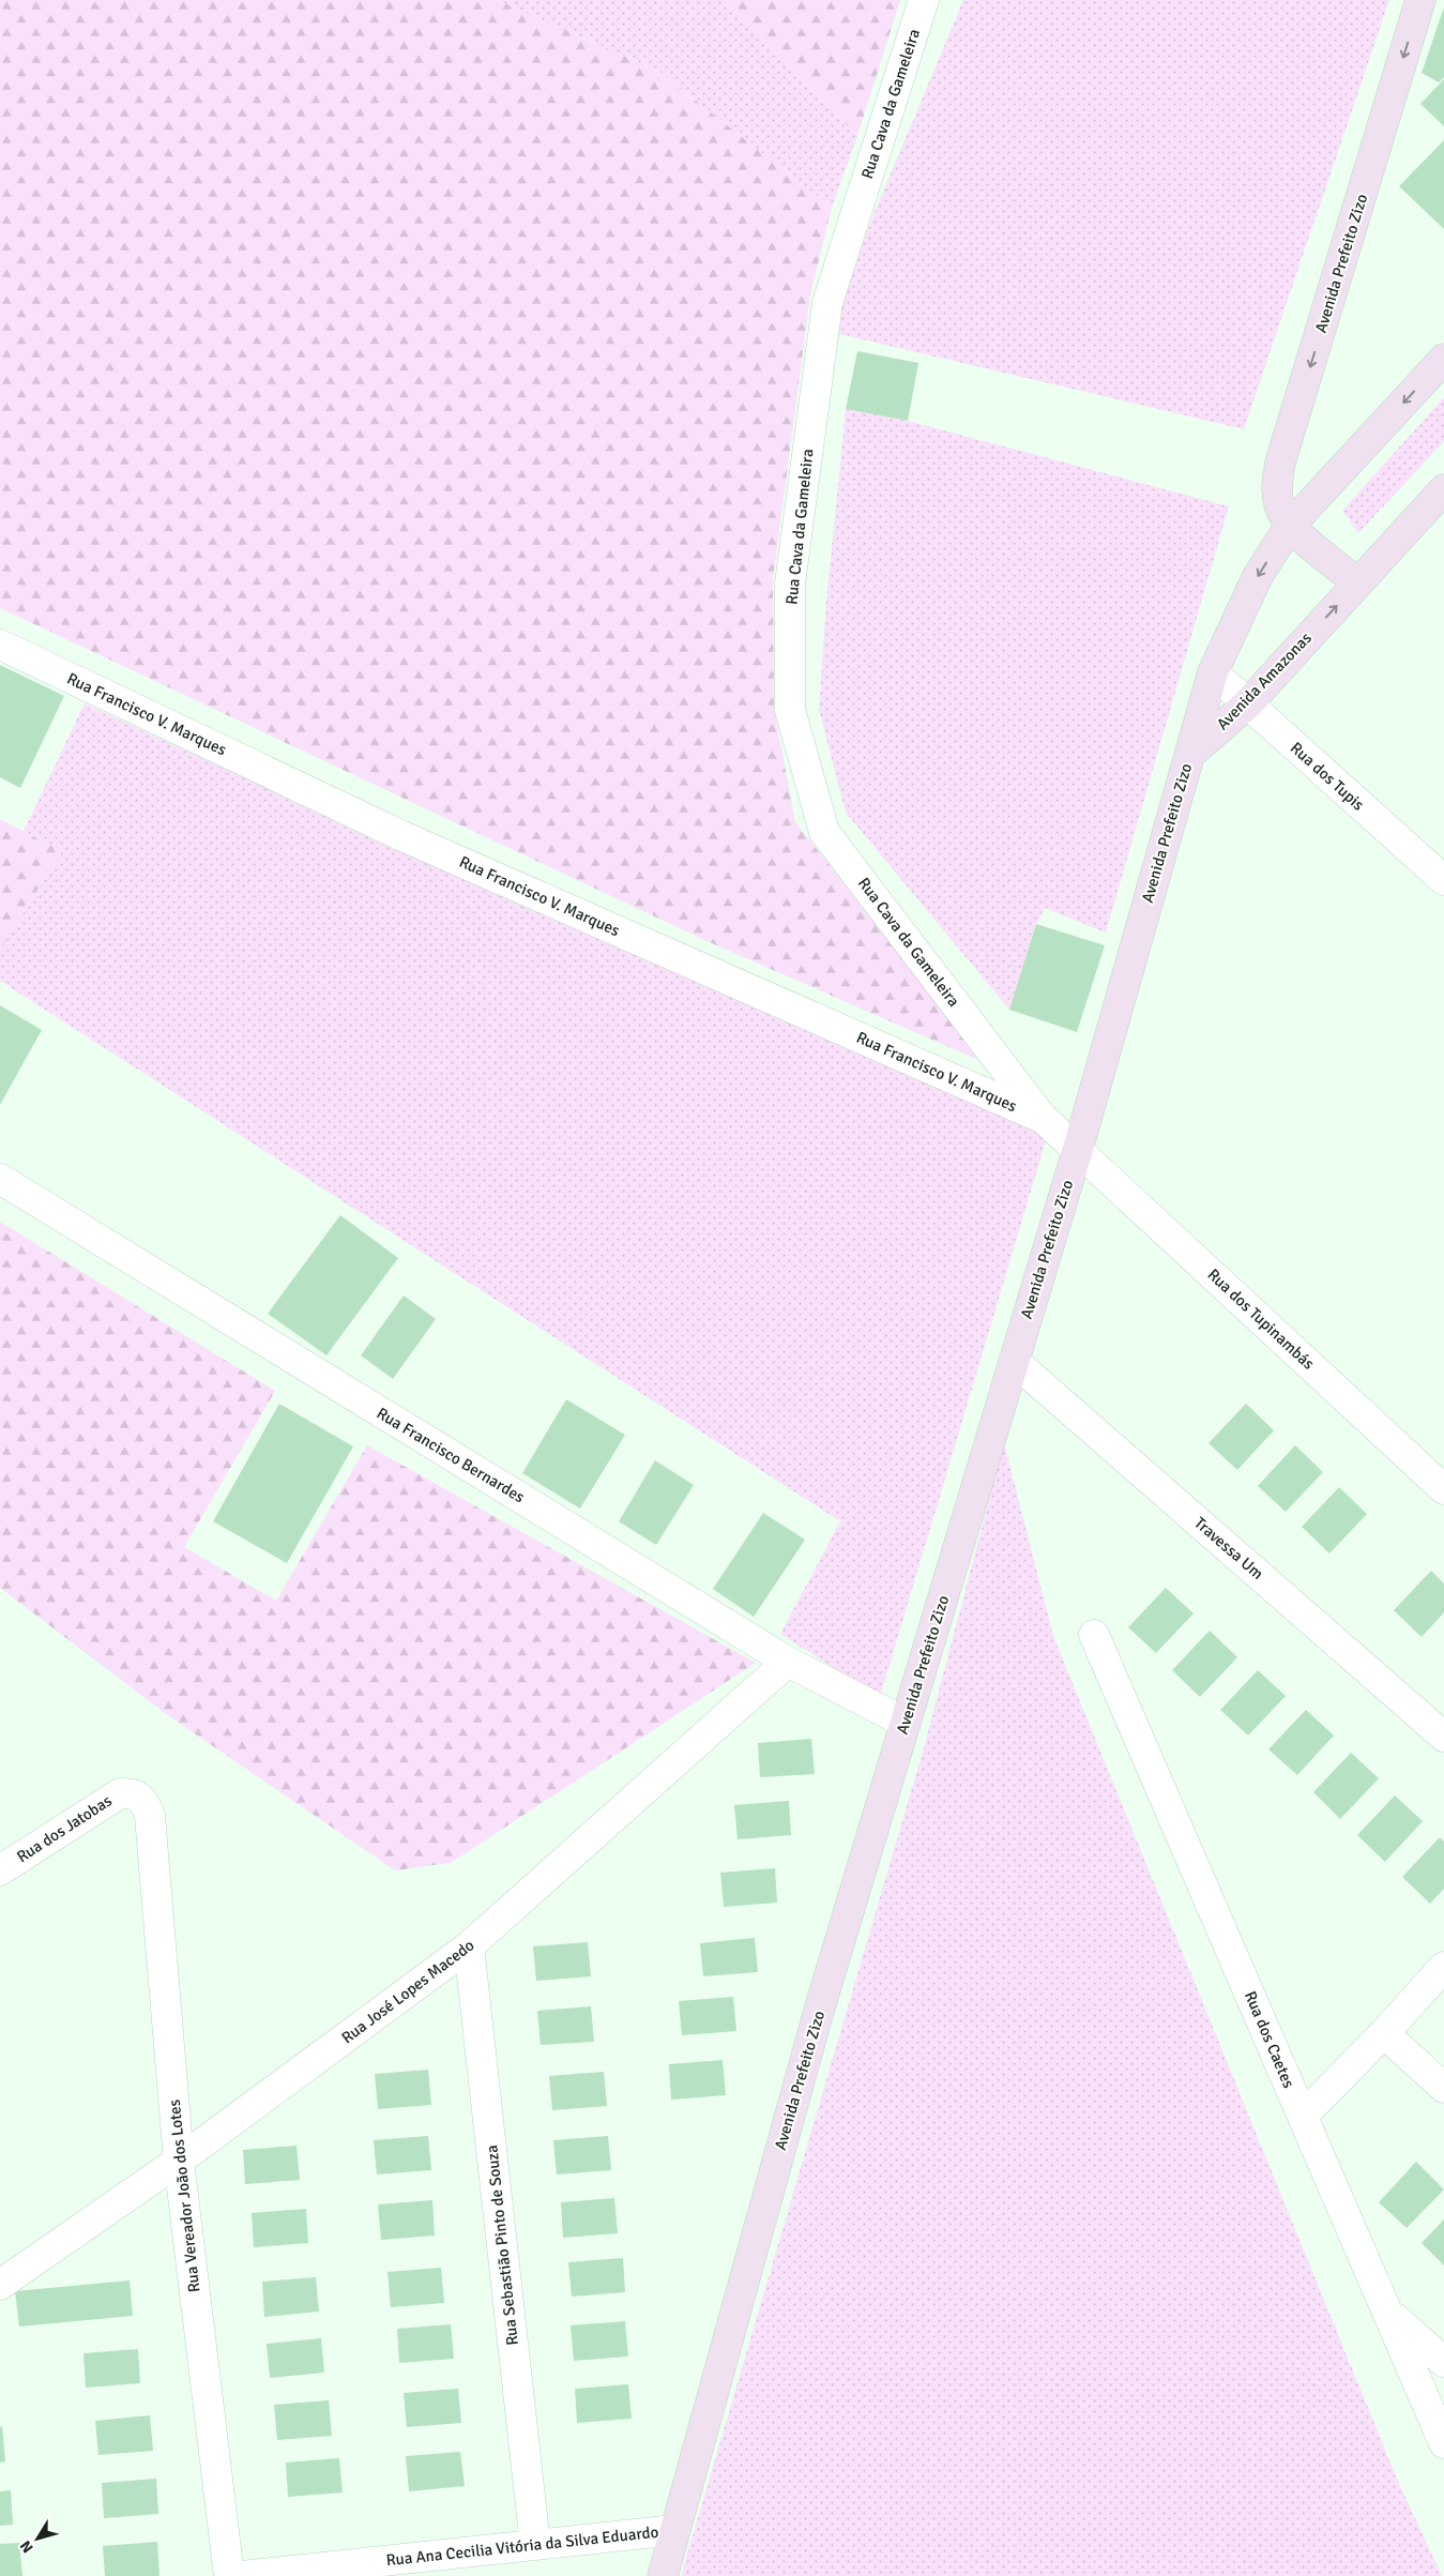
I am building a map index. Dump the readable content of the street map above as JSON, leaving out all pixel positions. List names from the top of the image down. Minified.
{"streets":{"main road":["Avenida Prefeito Zizo","Avenida Amazonas"],"street":["Rua Cava da Gameleira","Rua Francisco V. Marques","Rua dos Tupis","Rua dos Tupinambás","Rua Francisco Bernardes","Travessa Um","Rua dos Jatobas","Rua José Lopes Macedo","Rua dos Caetes","Rua Vereador João dos Lotes","Rua Sebastião Pinto de Souza","Rua Ana Cecilia Vitória da Silva Eduardo"]},"crossings":[["Rua Cava da Gameleira","Rua Francisco V. Marques"],["Avenida Prefeito Zizo","Avenida Amazonas"],["Avenida Prefeito Zizo","Rua Francisco V. Marques"],["Avenida Prefeito Zizo","Rua dos Tupinambás"],["Avenida Prefeito Zizo","Rua Francisco Bernardes"],["Avenida Prefeito Zizo","Travessa Um"],["Avenida Prefeito Zizo","Rua Ana Cecilia Vitória da Silva Eduardo"],["Avenida Amazonas","Rua dos Tupis"],["Rua Francisco V. Marques","Rua dos Tupinambás"],["Rua Francisco Bernardes","Rua José Lopes Macedo"],["Rua dos Jatobas","Rua Vereador João dos Lotes"],["Rua José Lopes Macedo","Rua Vereador João dos Lotes"],["Rua José Lopes Macedo","Rua Sebastião Pinto de Souza"],["Rua Sebastião Pinto de Souza","Rua Ana Cecilia Vitória da Silva Eduardo"]],"north":"bottom left"}
